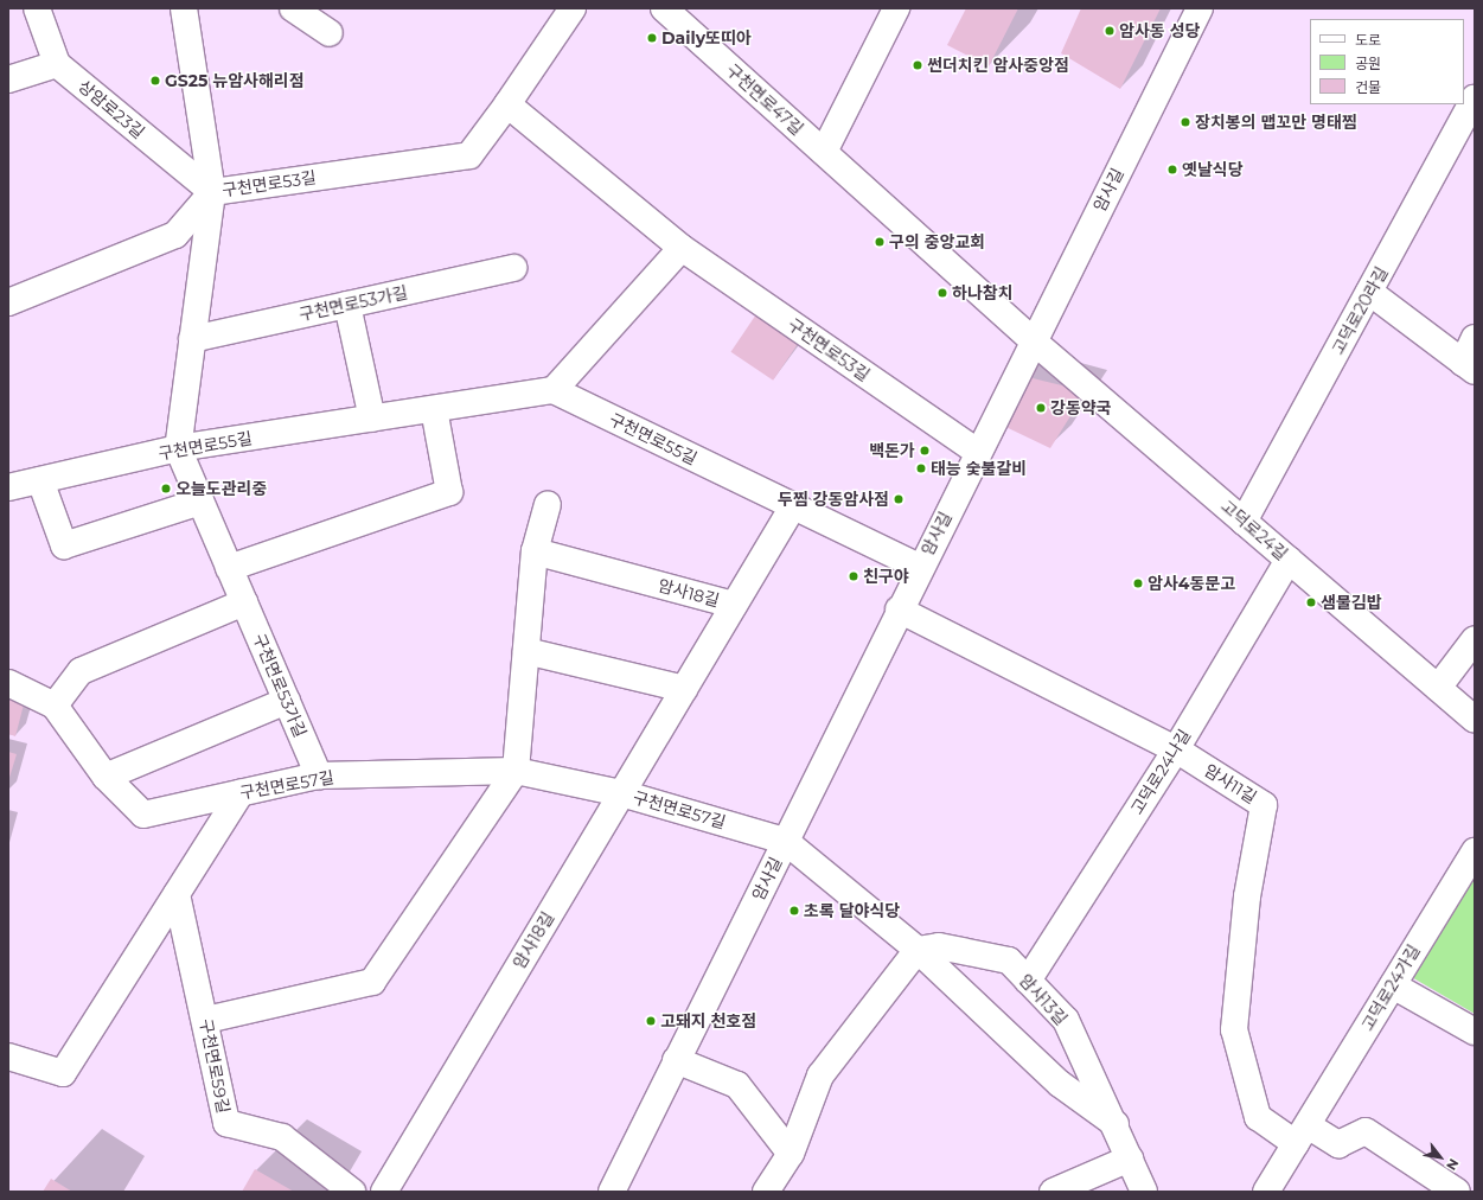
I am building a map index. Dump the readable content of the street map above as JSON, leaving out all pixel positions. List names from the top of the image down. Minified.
{"streets":{"street":["구천면로47길","상암로23길","구천면로53길","암사길","구천면로53가길","고덕로20라길","구천면로55길","고덕로24길","암사18길","고덕로24나길","암사11길","구천면로57길","고덕로24가길","암사13길","구천면로59길"]},"crossings":[["구천면로47길","암사길"],["구천면로47길","고덕로24길"],["상암로23길","구천면로53길"],["구천면로53길","암사길"],["암사길","구천면로55길"],["암사길","고덕로24길"],["암사길","암사11길"],["암사길","구천면로57길"],["구천면로53가길","구천면로55길"],["구천면로53가길","구천면로57길"],["고덕로20라길","고덕로24길"],["구천면로55길","암사18길"],["고덕로24길","고덕로24나길"],["암사18길","구천면로57길"],["고덕로24나길","암사11길"],["고덕로24나길","암사13길"],["암사11길","고덕로24가길"]],"places":["암사동 성당","Daily또띠아","썬더치킨 암사중앙점","GS25 뉴암사해리점","장치봉의 맵꼬만 명태찜","옛날식당","구의 중앙교회","하나참치","강동약국","백돈가","태능 숯불갈비","오늘도관리중","두찜 강동암사점","친구야","암사4동문고","샘물김밥","초록 달야식당","고돼지 천호점"],"legend":["도로","공원","건물"],"north":"bottom right"}
